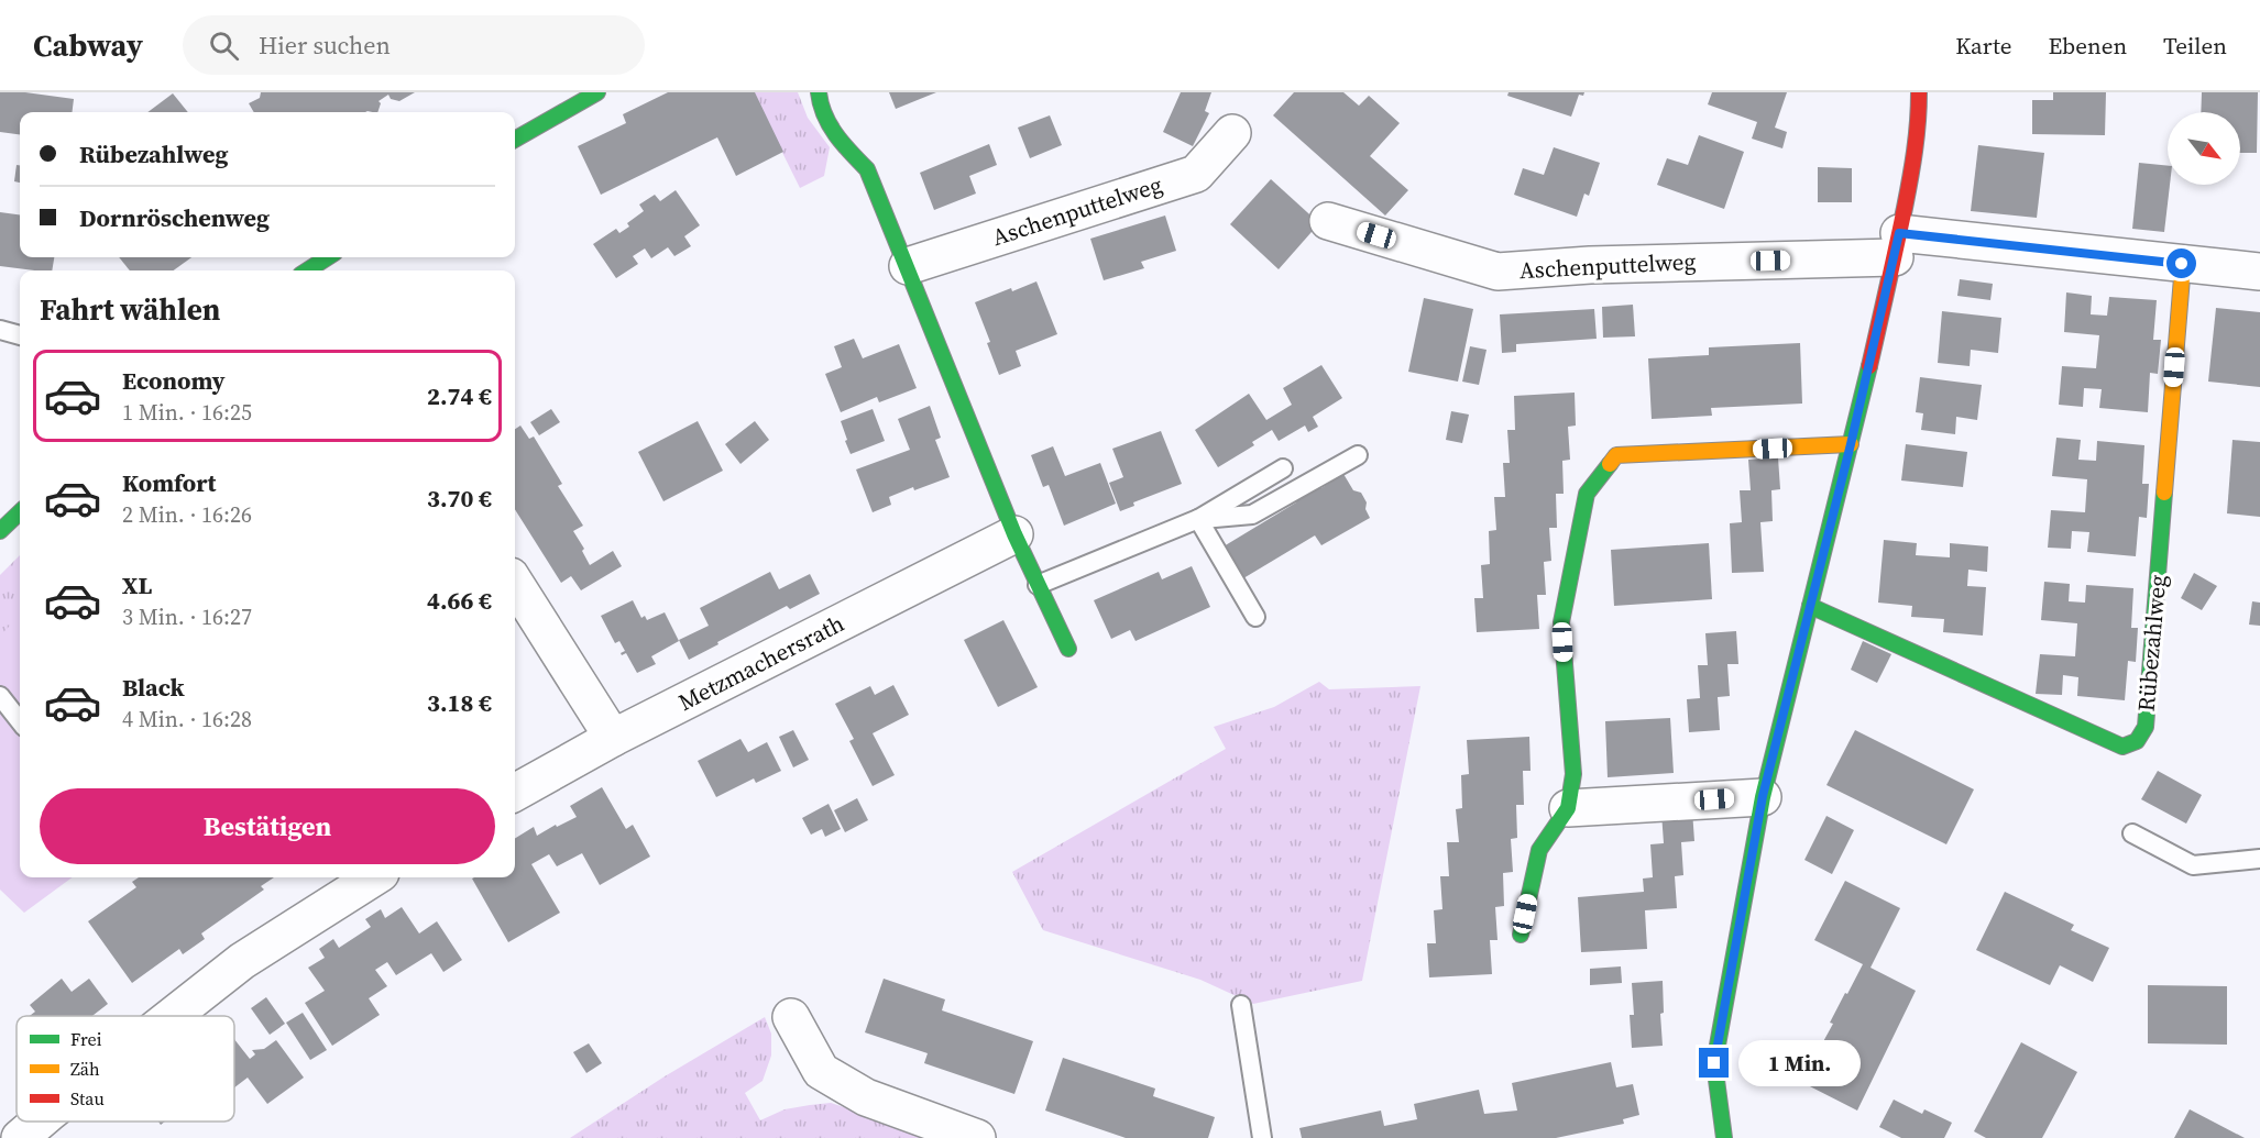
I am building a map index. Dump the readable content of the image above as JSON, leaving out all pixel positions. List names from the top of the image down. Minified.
{"streets":{"street":["Aschenputtelweg","Rübezahlweg","Metzmachersrath"]},"legend":["Frei","Zäh","Stau"],"north":"bottom right","page":{"header":"Cabway","search":"Hier suchen","nav":["Karte","Ebenen","Teilen"],"banner":["Rübezahlweg","Dornröschenweg"],"heading":"Fahrt wählen","list":[{"name":"Economy","note":"1 Min. · 16:25","value":"2.74 €"},{"name":"Komfort","note":"2 Min. · 16:26","value":"3.70 €"},{"name":"XL","note":"3 Min. · 16:27","value":"4.66 €"},{"name":"Black","note":"4 Min. · 16:28","value":"3.18 €"}],"buttons":"Bestätigen","bubble":"1 Min."}}
